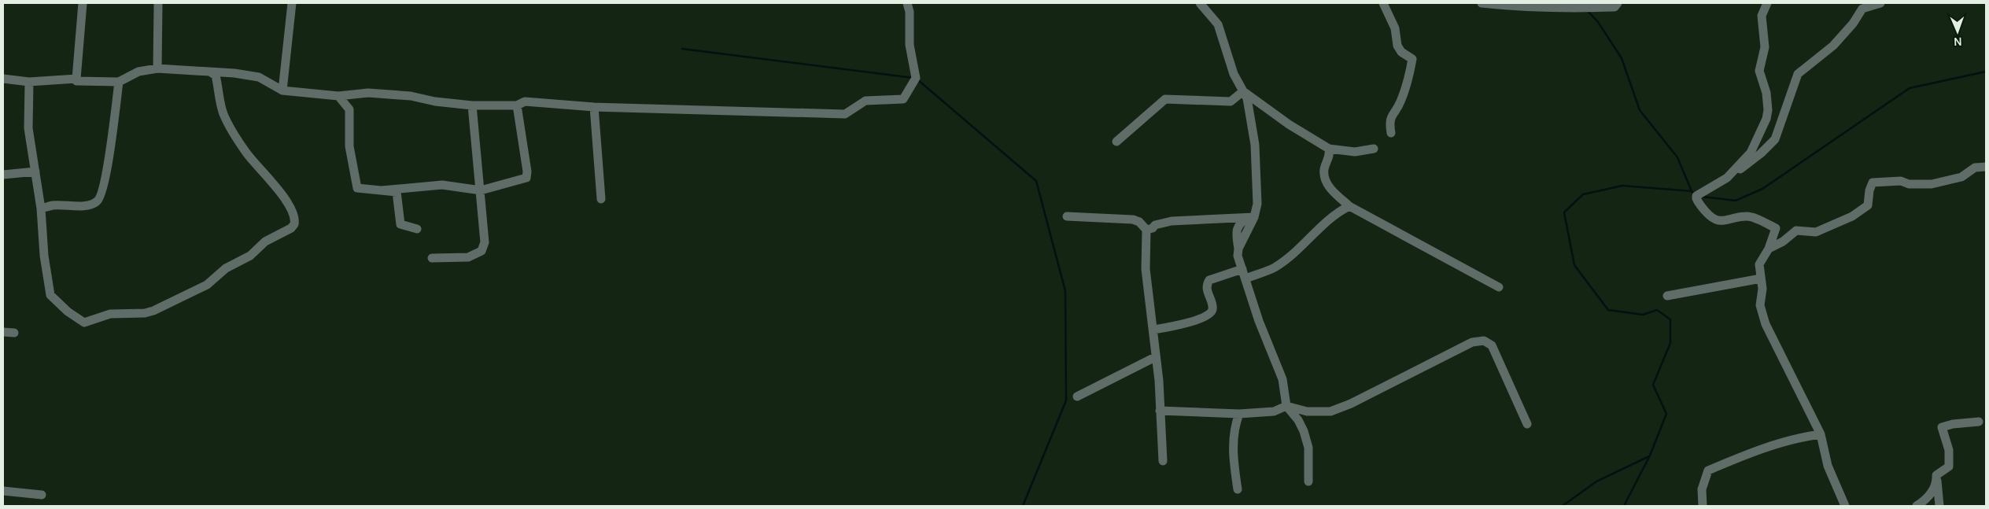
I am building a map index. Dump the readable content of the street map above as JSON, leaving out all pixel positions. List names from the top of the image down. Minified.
{"north":"bottom"}
